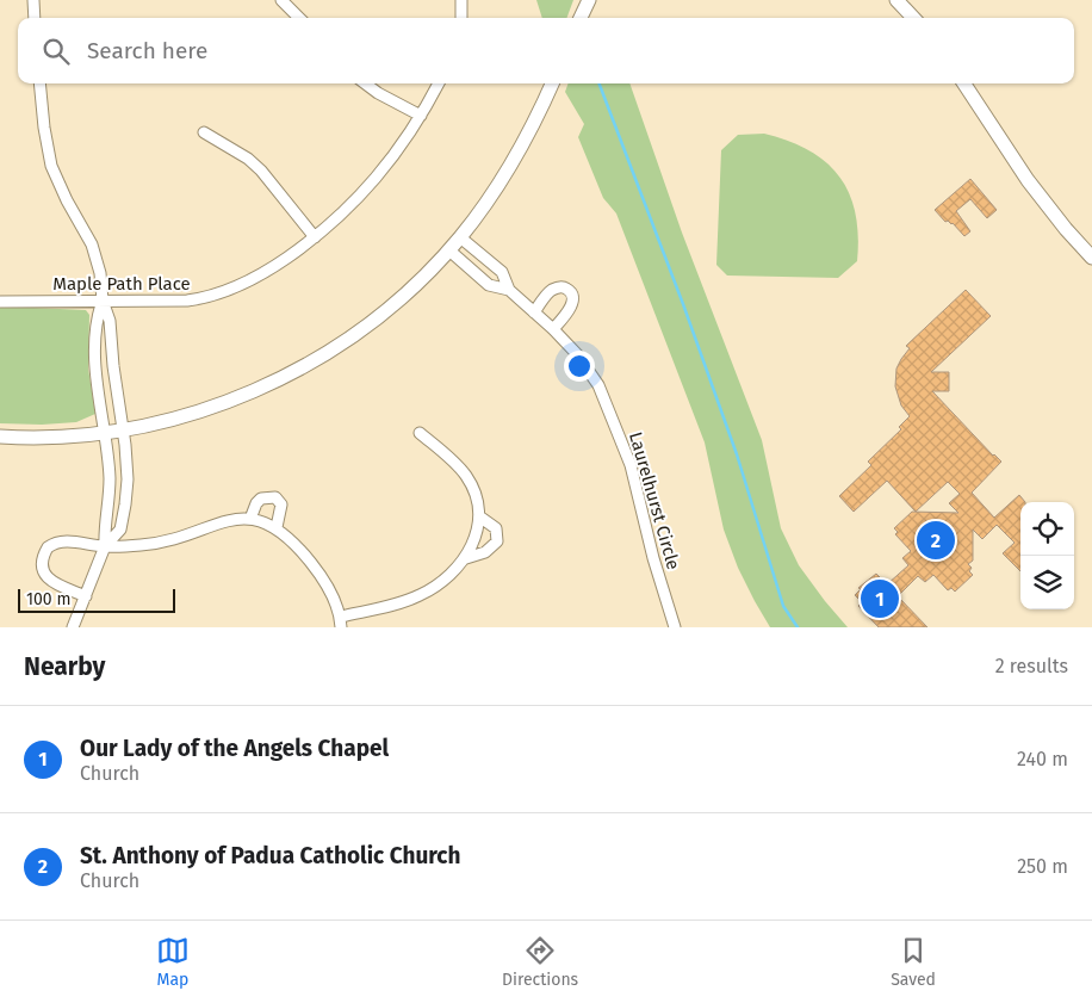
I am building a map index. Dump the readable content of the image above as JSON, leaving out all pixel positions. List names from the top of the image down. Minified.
{"streets":{"street":["Maple Path Place","Laurelhurst Circle"]},"scale_bar":"100 m","page":{"search":"Search here","pins":["2","1"],"scale":"100 m","heading":["Nearby","2 results"],"list":[{"mark":"1","name":"Our Lady of the Angels Chapel","note":"Church","value":"240 m"},{"mark":"2","name":"St. Anthony of Padua Catholic Church","note":"Church","value":"250 m"}],"nav":["Map","Directions","Saved"]}}
